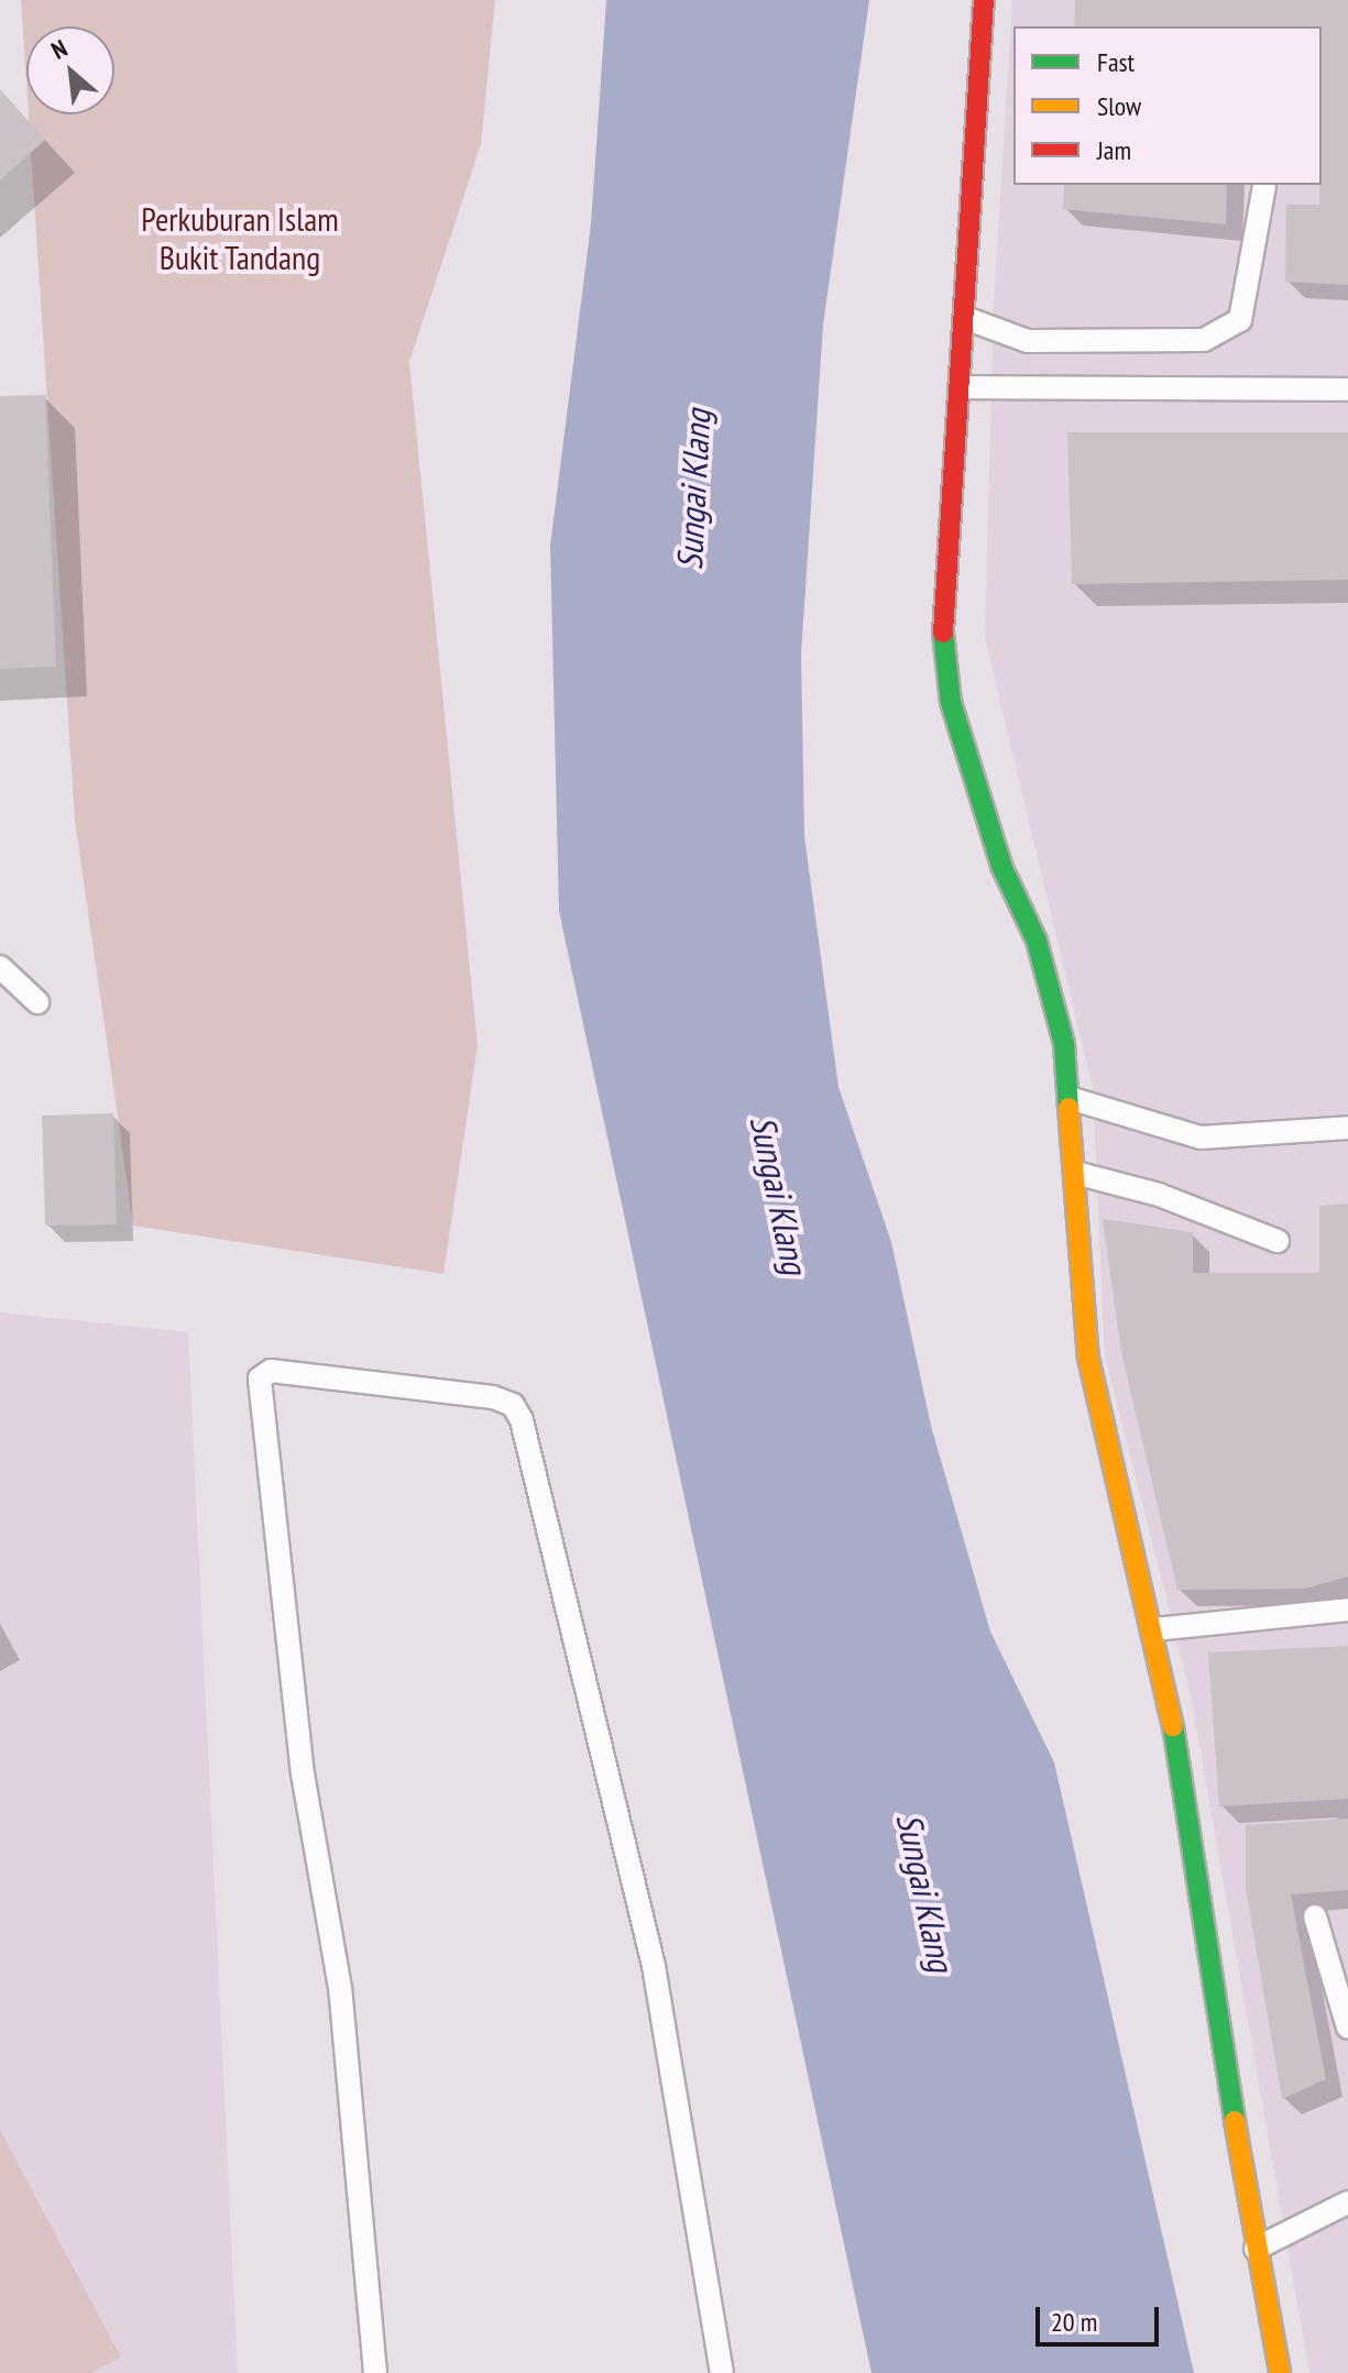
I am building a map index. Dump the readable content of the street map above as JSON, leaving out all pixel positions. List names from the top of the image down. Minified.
{"water":["Sungai Klang"],"parks":["Perkuburan Islam Bukit Tandang"],"legend":["Fast","Slow","Jam"],"scale_bar":"20 m","north":"top left"}
